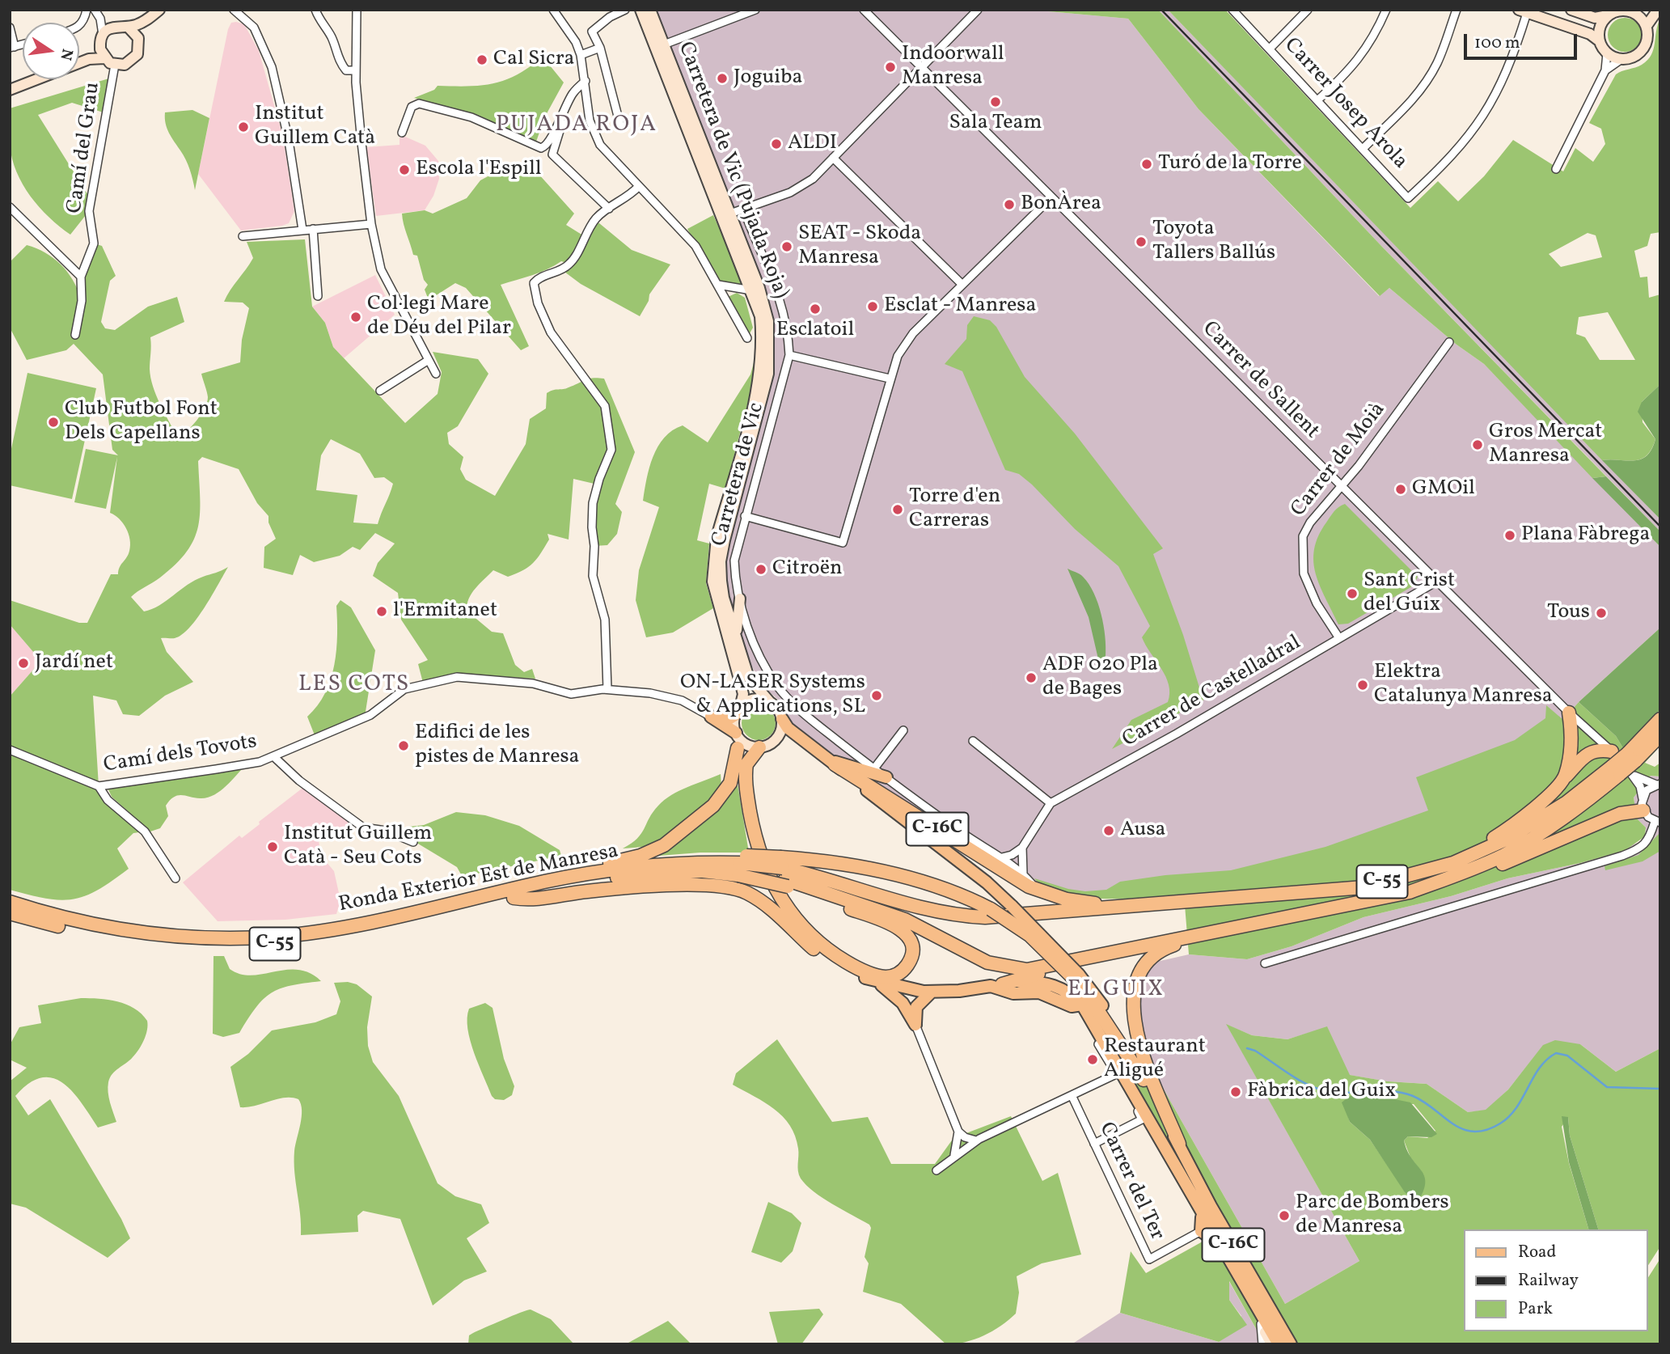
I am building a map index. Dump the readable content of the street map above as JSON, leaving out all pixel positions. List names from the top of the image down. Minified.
{"streets":{"highway":["C-16C","Ronda Exterior Est de Manresa","C-55"],"main road":["Carretera de Vic (Pujada Roja)"],"street":["Carrer Josep Arola","Camí del Grau","Carrer de Sallent","Carrer de Moià","Carretera de Vic","Carrer de Castelladral","Camí dels Tovots","Carrer del Ter"]},"crossings":[["Carretera de Vic (Pujada Roja)","C-16C"],["Carrer de Sallent","Carrer de Moià"],["Carrer de Sallent","Carrer de Castelladral"],["Carrer de Sallent","C-55"],["Carrer de Moià","Carrer de Castelladral"],["Carretera de Vic","C-16C"],["C-16C","Ronda Exterior Est de Manresa"],["C-16C","C-55"],["Ronda Exterior Est de Manresa","C-55"]],"districts":["PUJADA ROJA","LES COTS","EL GUIX"],"places":["Cal Sicra","Indoorwall Manresa","Joguiba","Sala Team","Institut Guillem Catà","ALDI","Turó de la Torre","Escola l'Espill","BonÀrea","Toyota Tallers Ballús","SEAT - Skoda Manresa","Esclat - Manresa","Esclatoil","Col·legi Mare de Déu del Pilar","Club Futbol Font Dels Capellans","Gros Mercat Manresa","GMOil","Torre d'en Carreras","Plana Fàbrega","Citroën","Sant Crist del Guix","l'Ermitanet","Tous","Jardí net","ADF 020 Pla de Bages","Elektra Catalunya Manresa","ON-LASER Systems & Applications, SL","Edifici de les pistes de Manresa","Ausa","Institut Guillem Catà - Seu Cots","Restaurant Aligué","Fàbrica del Guix","Parc de Bombers de Manresa"],"legend":["Road","Railway","Park"],"scale_bar":"100 m","north":"right"}
